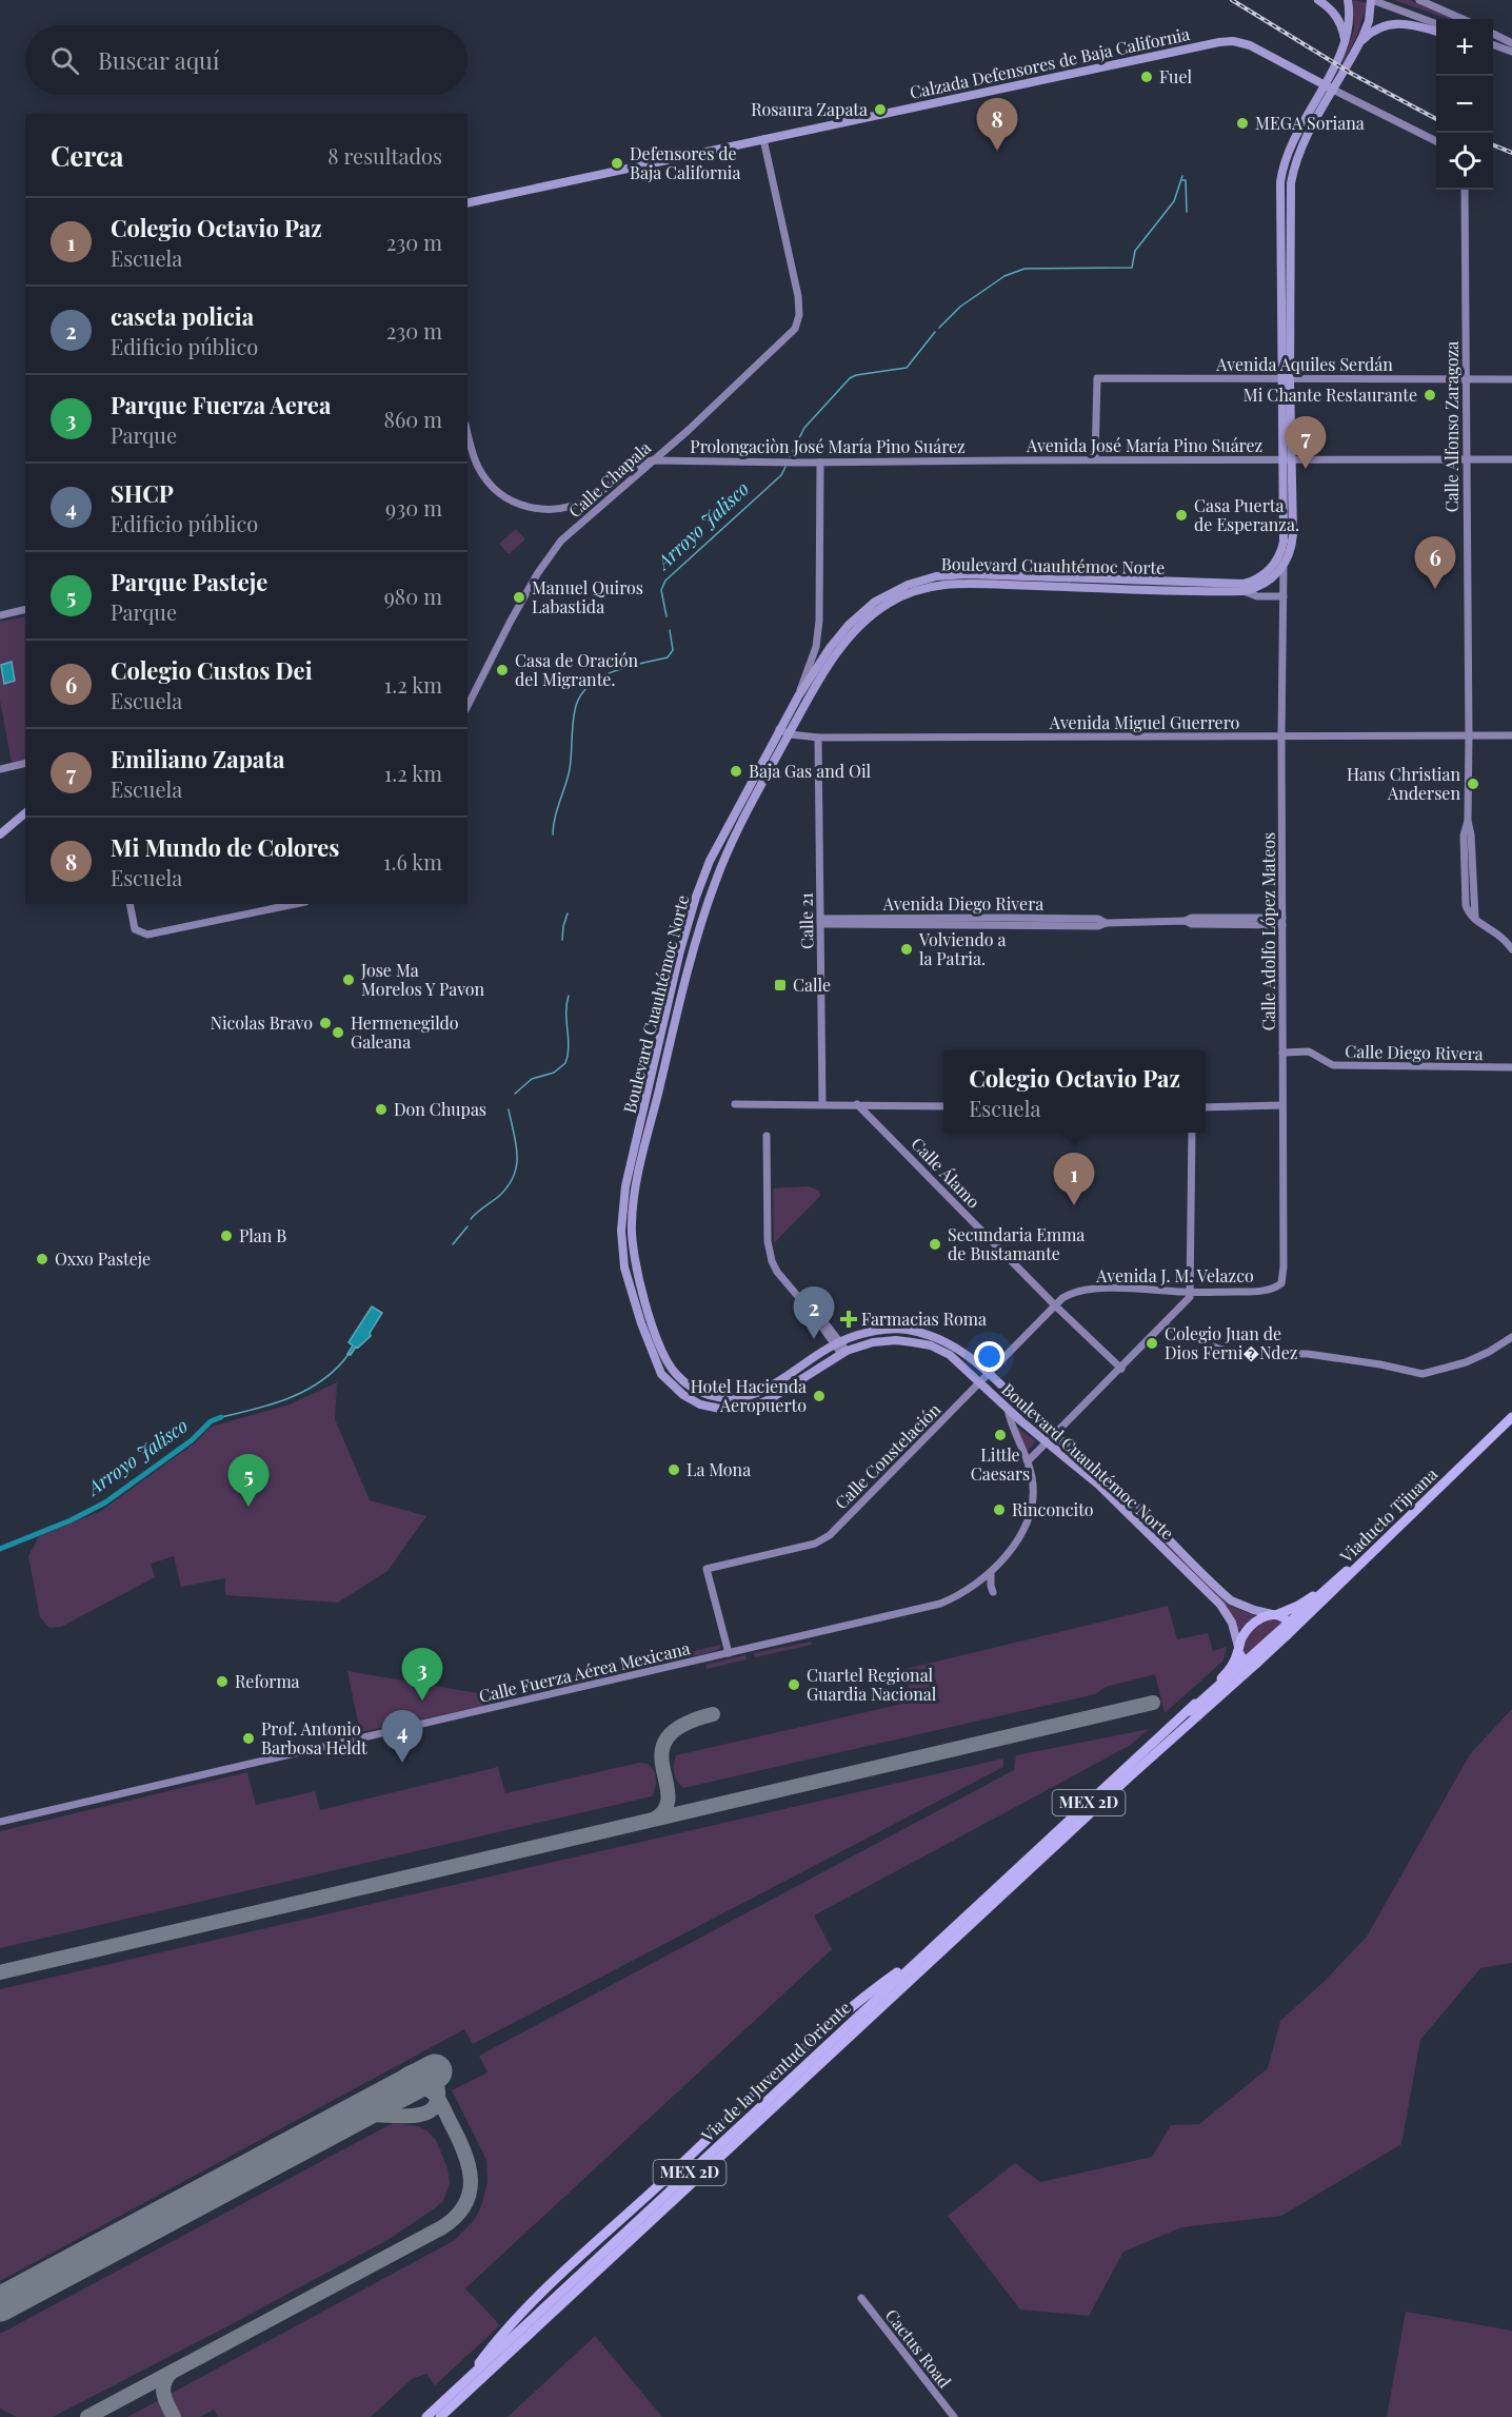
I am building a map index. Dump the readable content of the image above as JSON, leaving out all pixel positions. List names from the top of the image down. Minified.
{"streets":{"highway":["Viaducto Tijuana","MEX 2D","Via de la Juventud Oriente"],"main road":["Calzada Defensores de Baja California","Boulevard Cuauhtémoc Norte"],"street":["Avenida Aquiles Serdán","Calle Alfonso Zaragoza","Avenida José María Pino Suárez","Prolongaciòn José María Pino Suárez","Calle Chapala","Avenida Miguel Guerrero","Avenida Diego Rivera","Calle 21","Calle Adolfo López Mateos","Calle Diego Rivera","Calle Álamo","Avenida J. M. Velazco","Calle Constelación","Calle Fuerza Aérea Mexicana","Cactus Road"]},"crossings":[["Calzada Defensores de Baja California","Calle Chapala"],["Calzada Defensores de Baja California","Boulevard Cuauhtémoc Norte"],["Avenida Aquiles Serdán","Calle Alfonso Zaragoza"],["Avenida Aquiles Serdán","Avenida José María Pino Suárez"],["Avenida Aquiles Serdán","Boulevard Cuauhtémoc Norte"],["Calle Alfonso Zaragoza","Avenida José María Pino Suárez"],["Calle Alfonso Zaragoza","Avenida Miguel Guerrero"],["Avenida José María Pino Suárez","Prolongaciòn José María Pino Suárez"],["Avenida José María Pino Suárez","Boulevard Cuauhtémoc Norte"],["Prolongaciòn José María Pino Suárez","Calle Chapala"],["Boulevard Cuauhtémoc Norte","Avenida Miguel Guerrero"],["Boulevard Cuauhtémoc Norte","Calle Adolfo López Mateos"],["Boulevard Cuauhtémoc Norte","Calle Constelación"],["Boulevard Cuauhtémoc Norte","Calle Fuerza Aérea Mexicana"],["Boulevard Cuauhtémoc Norte","MEX 2D"],["Avenida Miguel Guerrero","Calle 21"],["Avenida Miguel Guerrero","Calle Adolfo López Mateos"],["Avenida Diego Rivera","Calle 21"],["Avenida Diego Rivera","Calle Adolfo López Mateos"],["Calle Adolfo López Mateos","Calle Diego Rivera"],["Calle Adolfo López Mateos","Avenida J. M. Velazco"],["Calle Álamo","Avenida J. M. Velazco"],["Calle Álamo","Calle Constelación"],["Avenida J. M. Velazco","Calle Constelación"],["Calle Constelación","Calle Fuerza Aérea Mexicana"],["Viaducto Tijuana","MEX 2D"],["MEX 2D","Via de la Juventud Oriente"]],"water":["Arroyo Jalisco"],"places":{"other":["Fuel","Rosaura Zapata","MEGA Soriana","Defensores de Baja California","Mi Chante Restaurante","Casa Puerta de Esperanza.","Manuel Quiros Labastida","Casa de Oración del Migrante.","Baja Gas and Oil","Hans Christian Andersen","Volviendo a la Patria.","Jose Ma Morelos Y Pavon","Nicolas Bravo","Hermenegildo Galeana","Don Chupas","Plan B","Secundaria Emma de Bustamante","Oxxo Pasteje","Colegio Juan de Dios Ferni�Ndez","Hotel Hacienda Aeropuerto","Little Caesars","La Mona","Rinconcito","Reforma","Cuartel Regional Guardia Nacional","Prof. Antonio Barbosa Heldt"],"transit":["Calle"],"health":["Farmacias Roma"]},"page":{"map_buttons":["+","−"],"search":"Buscar aquí","pins":["8","7","6","1","2","5","3","4"],"heading":["Cerca","8 resultados"],"list":[{"mark":"1","name":"Colegio Octavio Paz","note":"Escuela","value":"230 m"},{"mark":"2","name":"caseta policia","note":"Edificio público","value":"230 m"},{"mark":"3","name":"Parque Fuerza Aerea","note":"Parque","value":"860 m"},{"mark":"4","name":"SHCP","note":"Edificio público","value":"930 m"},{"mark":"5","name":"Parque Pasteje","note":"Parque","value":"980 m"},{"mark":"6","name":"Colegio Custos Dei","note":"Escuela","value":"1.2 km"},{"mark":"7","name":"Emiliano Zapata","note":"Escuela","value":"1.2 km"},{"mark":"8","name":"Mi Mundo de Colores","note":"Escuela","value":"1.6 km"}],"popup":["Colegio Octavio Paz","Escuela"]}}
